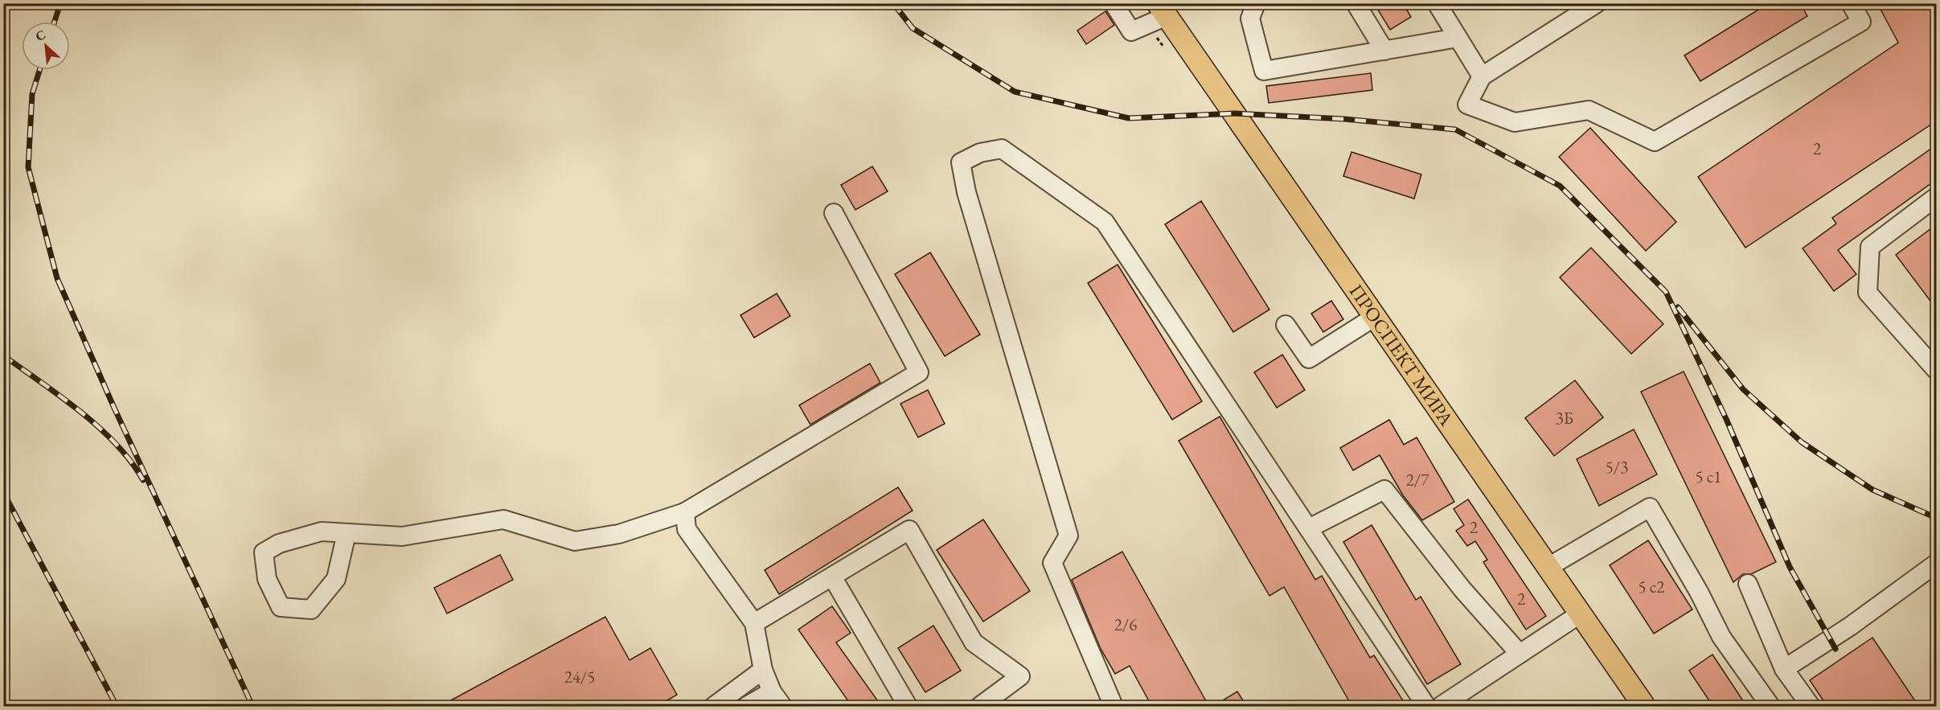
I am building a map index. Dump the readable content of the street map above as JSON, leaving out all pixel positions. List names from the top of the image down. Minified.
{"streets":{"main road":["ПРОСПЕКТ МИРА"]},"house_numbers":["2","3Б","5/3","5 с1","2/7","2","5 с2","2","2/6","24/5"],"north":"top left"}
